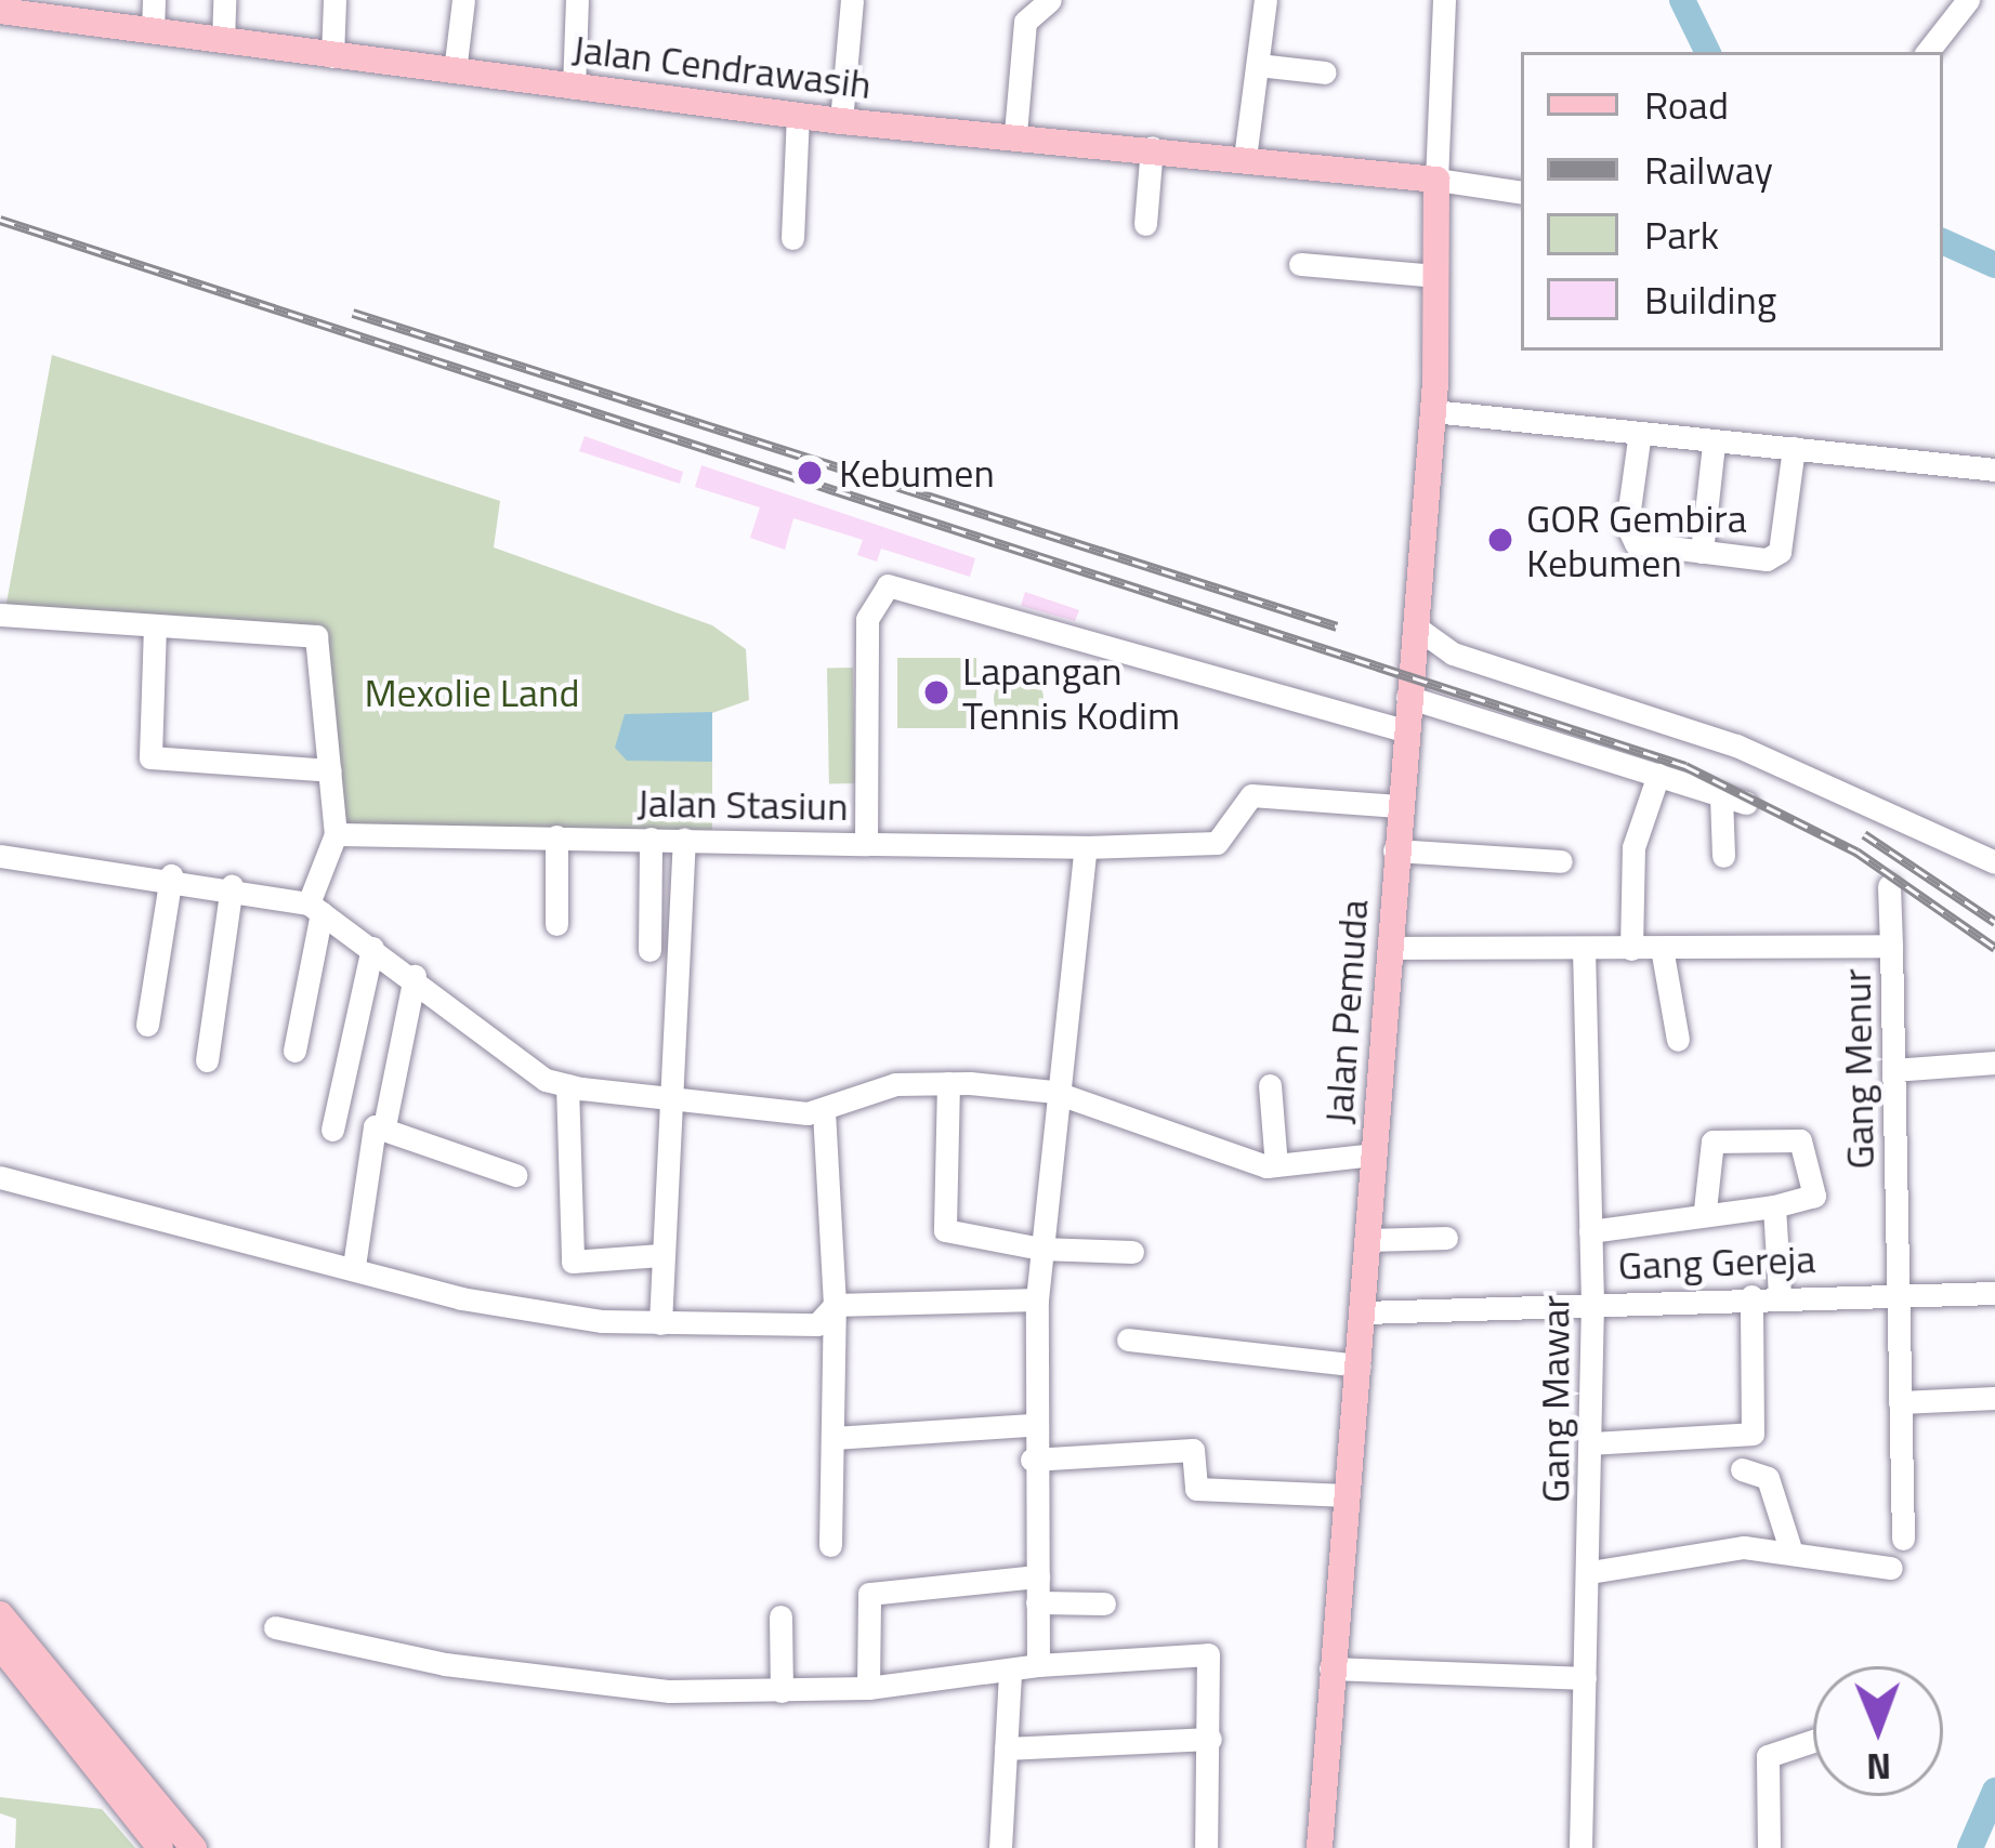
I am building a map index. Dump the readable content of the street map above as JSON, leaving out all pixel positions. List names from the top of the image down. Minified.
{"streets":{"main road":["Jalan Cendrawasih","Jalan Pemuda"],"street":["Jalan Stasiun","Gang Menur","Gang Gereja","Gang Mawar"]},"crossings":[["Jalan Cendrawasih","Jalan Pemuda"],["Jalan Stasiun","Jalan Pemuda"],["Jalan Pemuda","Gang Menur"],["Jalan Pemuda","Gang Gereja"],["Gang Menur","Gang Gereja"],["Gang Menur","Gang Mawar"],["Gang Gereja","Gang Mawar"]],"parks":["Mexolie Land"],"places":["Kebumen","GOR Gembira Kebumen","Lapangan Tennis Kodim"],"legend":["Road","Railway","Park","Building"],"north":"bottom"}
